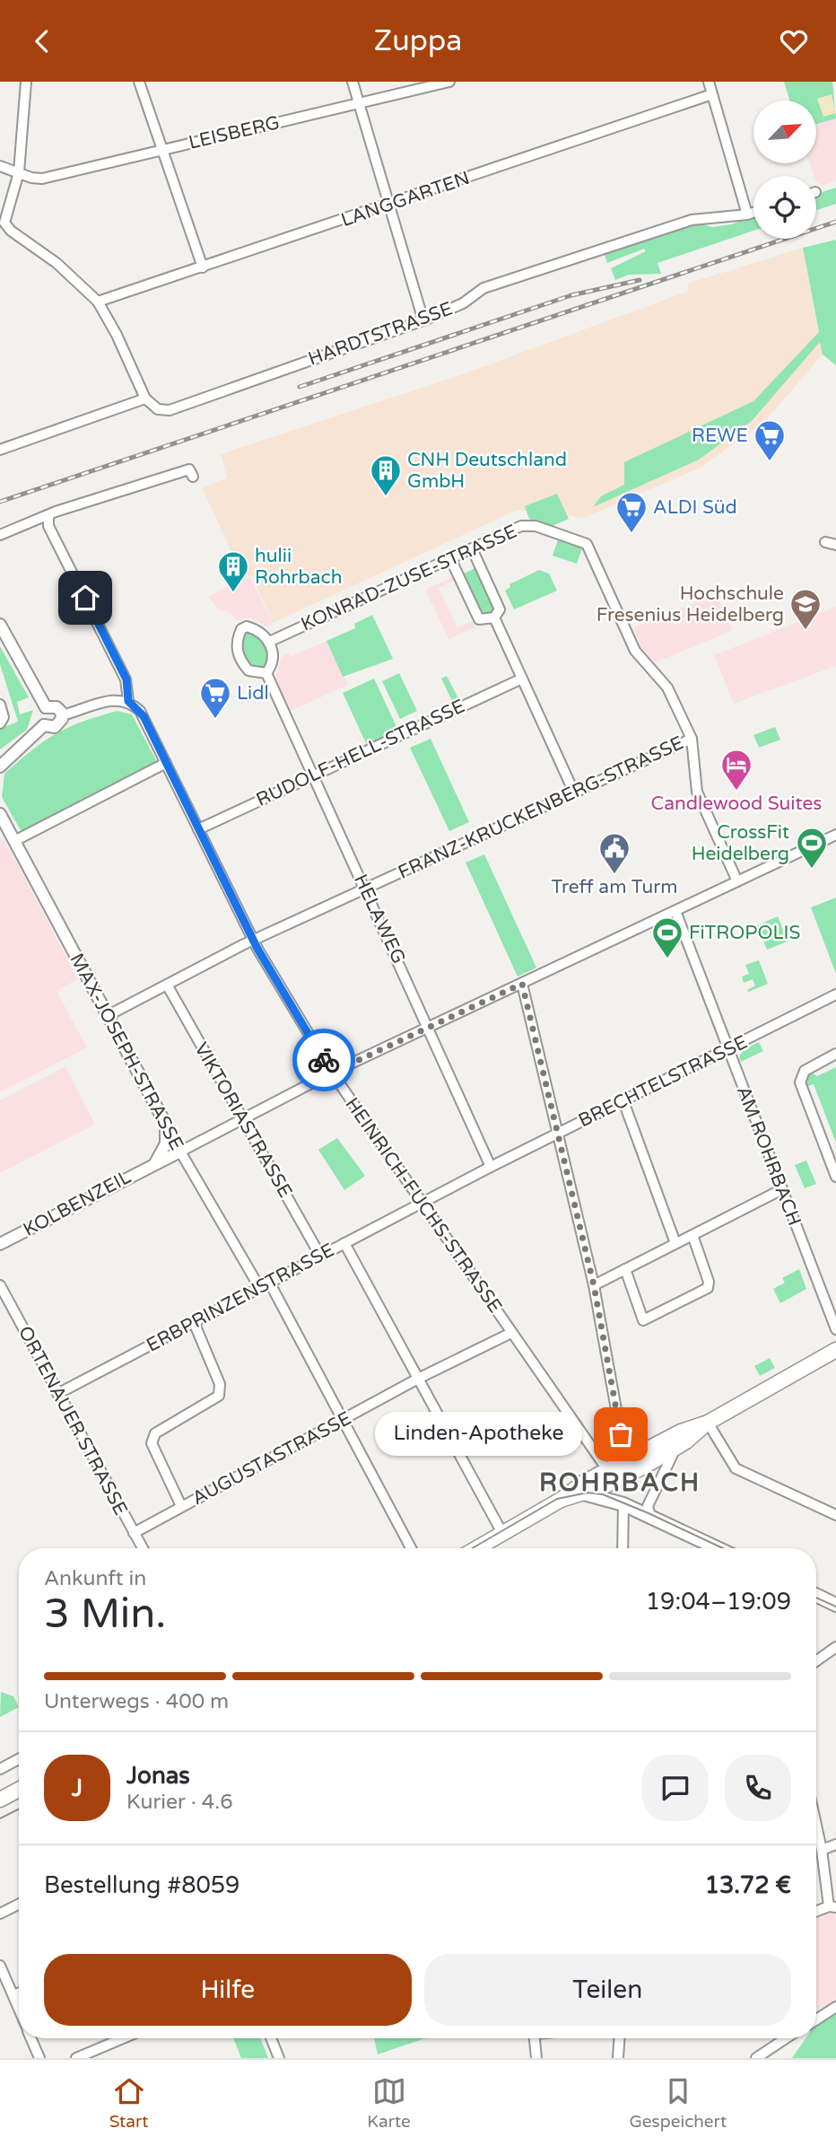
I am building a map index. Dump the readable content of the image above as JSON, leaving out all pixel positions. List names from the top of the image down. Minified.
{"streets":{"street":["LEISBERG","LANGGARTEN","HARDTSTRASSE","KONRAD-ZUSE-STRASSE","RUDOLF-HELL-STRASSE","FRANZ-KRUCKENBERG-STRASSE","HELAWEG","MAX-JOSEPH-STRASSE","BRECHTELSTRASSE","VIKTORIASTRASSE","AM ROHRBACH","KOLBENZEIL","HEINRICH-FUCHS-STRASSE","ERBPRINZENSTRASSE","ORTENAUER STRASSE","AUGUSTASTRASSE"]},"crossings":[["KONRAD-ZUSE-STRASSE","FRANZ-KRUCKENBERG-STRASSE"],["KONRAD-ZUSE-STRASSE","HELAWEG"],["RUDOLF-HELL-STRASSE","HELAWEG"],["RUDOLF-HELL-STRASSE","HEINRICH-FUCHS-STRASSE"],["FRANZ-KRUCKENBERG-STRASSE","HELAWEG"],["FRANZ-KRUCKENBERG-STRASSE","MAX-JOSEPH-STRASSE"],["FRANZ-KRUCKENBERG-STRASSE","VIKTORIASTRASSE"],["FRANZ-KRUCKENBERG-STRASSE","HEINRICH-FUCHS-STRASSE"],["HELAWEG","BRECHTELSTRASSE"],["HELAWEG","KOLBENZEIL"],["MAX-JOSEPH-STRASSE","KOLBENZEIL"],["MAX-JOSEPH-STRASSE","ERBPRINZENSTRASSE"],["BRECHTELSTRASSE","AM ROHRBACH"],["BRECHTELSTRASSE","HEINRICH-FUCHS-STRASSE"],["BRECHTELSTRASSE","ERBPRINZENSTRASSE"],["VIKTORIASTRASSE","KOLBENZEIL"],["VIKTORIASTRASSE","ERBPRINZENSTRASSE"],["AM ROHRBACH","KOLBENZEIL"],["KOLBENZEIL","HEINRICH-FUCHS-STRASSE"],["HEINRICH-FUCHS-STRASSE","ERBPRINZENSTRASSE"],["HEINRICH-FUCHS-STRASSE","AUGUSTASTRASSE"],["ERBPRINZENSTRASSE","ORTENAUER STRASSE"],["ORTENAUER STRASSE","AUGUSTASTRASSE"]],"districts":["ROHRBACH"],"places":{"supermarket":["REWE","ALDI Süd","Lidl"],"building":["CNH Deutschland GmbH","hulii Rohrbach"],"school or university":["Hochschule Fresenius Heidelberg"],"hotel":["Candlewood Suites"],"sports":["CrossFit Heidelberg","FiTROPOLIS"],"public building":["Treff am Turm"],"other":["Linden-Apotheke"]},"north":"top right","page":{"header":"Zuppa","bubble":"Linden-Apotheke","heading":["3 Min.","Ankunft in","19:04–19:09"],"panel":["Jonas","Kurier · 4.6","Bestellung #8059","13.72 €"],"bar":"Unterwegs · 400 m","round":"J","buttons":["Hilfe","Teilen"],"tabs":["Start","Karte","Gespeichert"]}}
